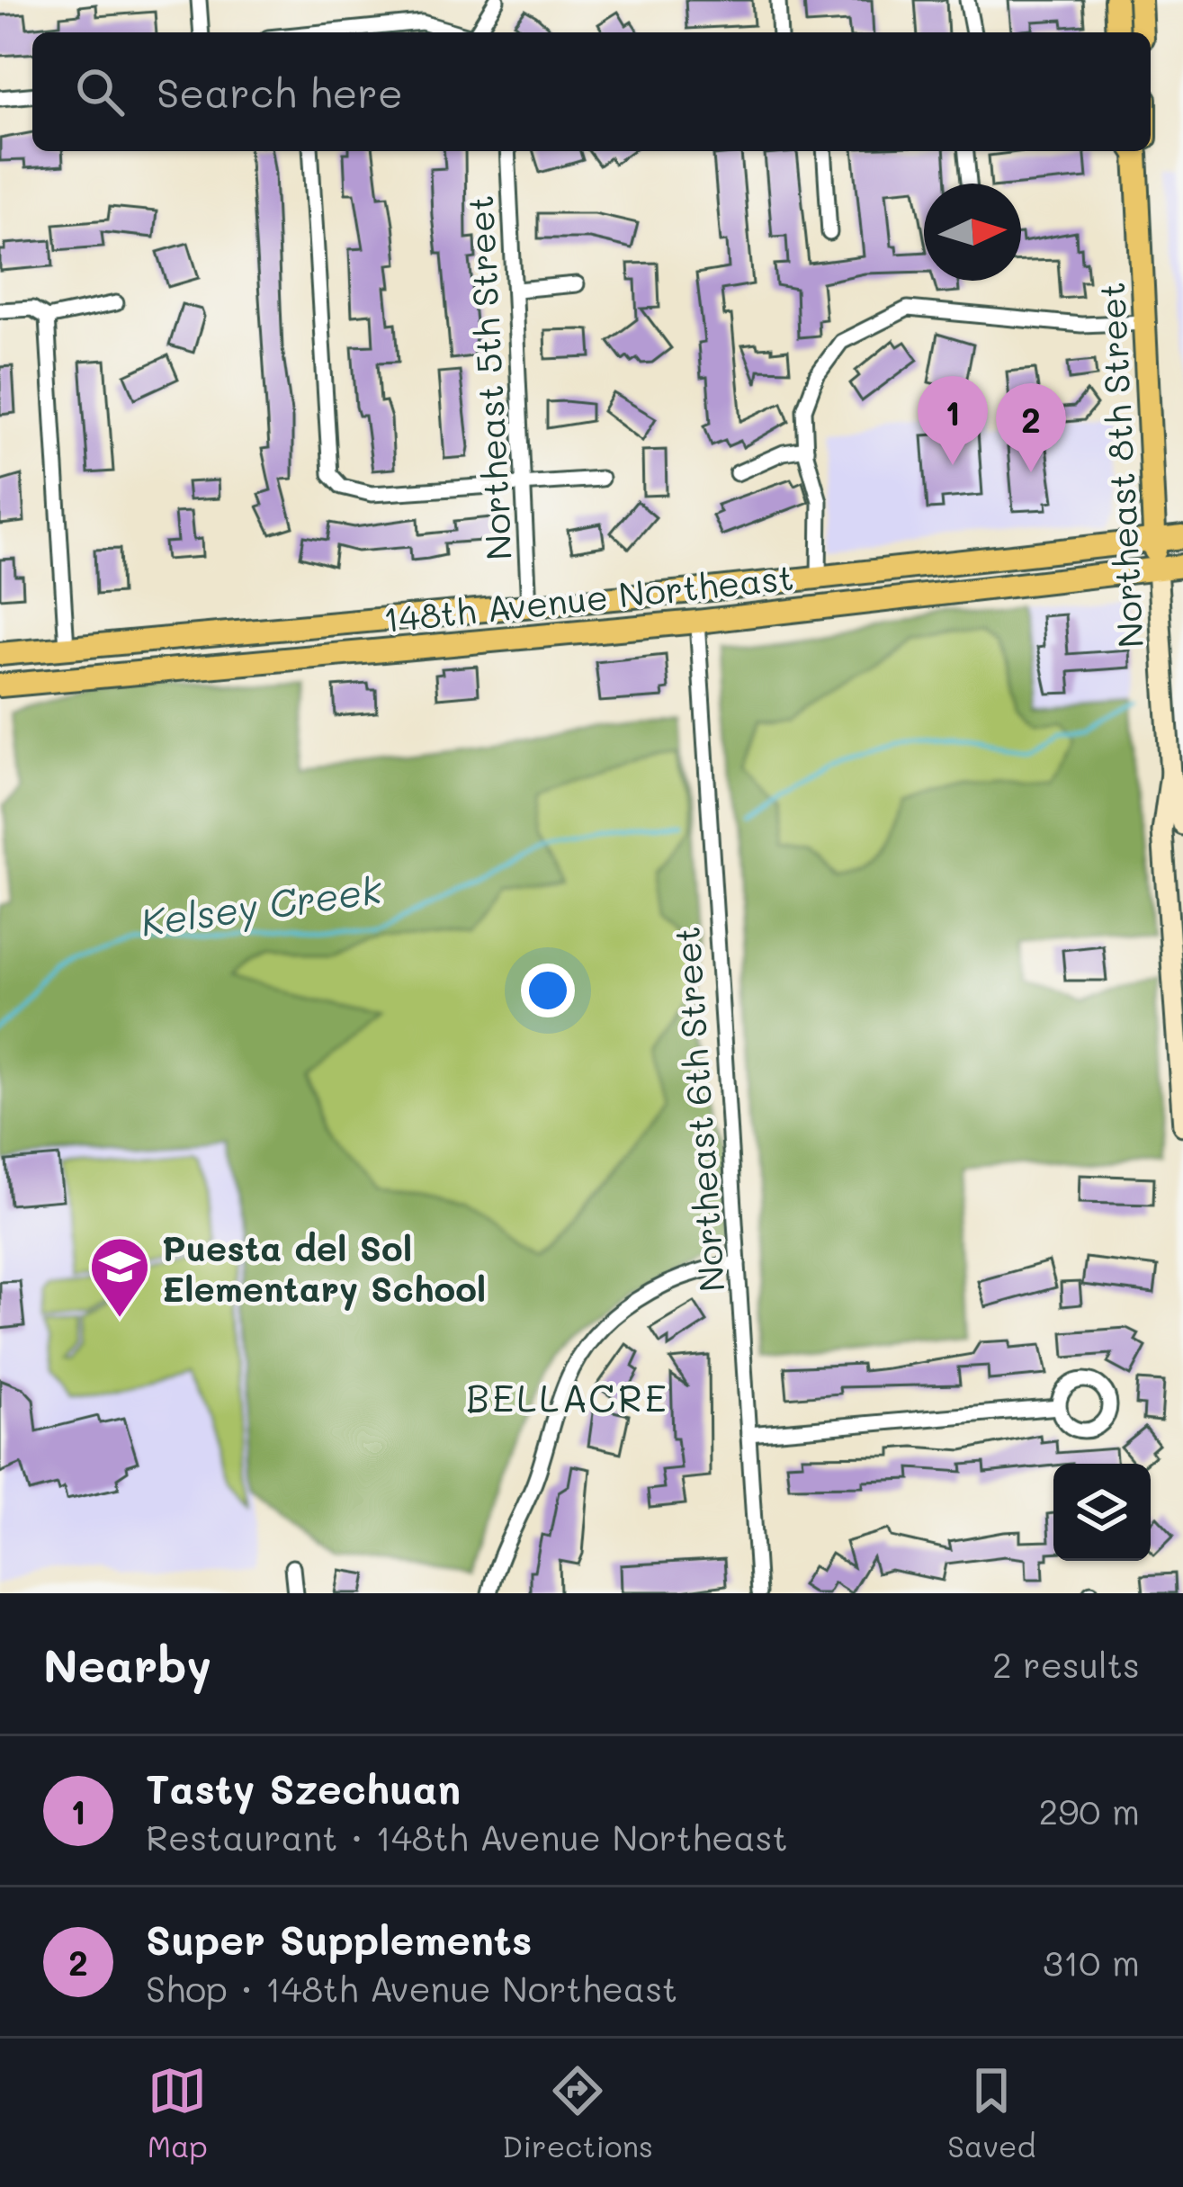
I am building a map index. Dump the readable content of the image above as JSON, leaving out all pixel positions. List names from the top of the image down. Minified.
{"streets":{"main road":["Northeast 8th Street","148th Avenue Northeast"],"street":["Northeast 5th Street","Northeast 6th Street"]},"crossings":[["Northeast 5th Street","148th Avenue Northeast"],["Northeast 8th Street","148th Avenue Northeast"],["148th Avenue Northeast","Northeast 6th Street"]],"districts":["BELLACRE"],"water":["Kelsey Creek"],"places":{"school or university":["Puesta del Sol Elementary School"]},"north":"right","page":{"search":"Search here","pins":["1","2"],"heading":["Nearby","2 results"],"list":[{"mark":"1","name":"Tasty Szechuan","note":"Restaurant · 148th Avenue Northeast","value":"290 m"},{"mark":"2","name":"Super Supplements","note":"Shop · 148th Avenue Northeast","value":"310 m"}],"nav":["Map","Directions","Saved"]}}
